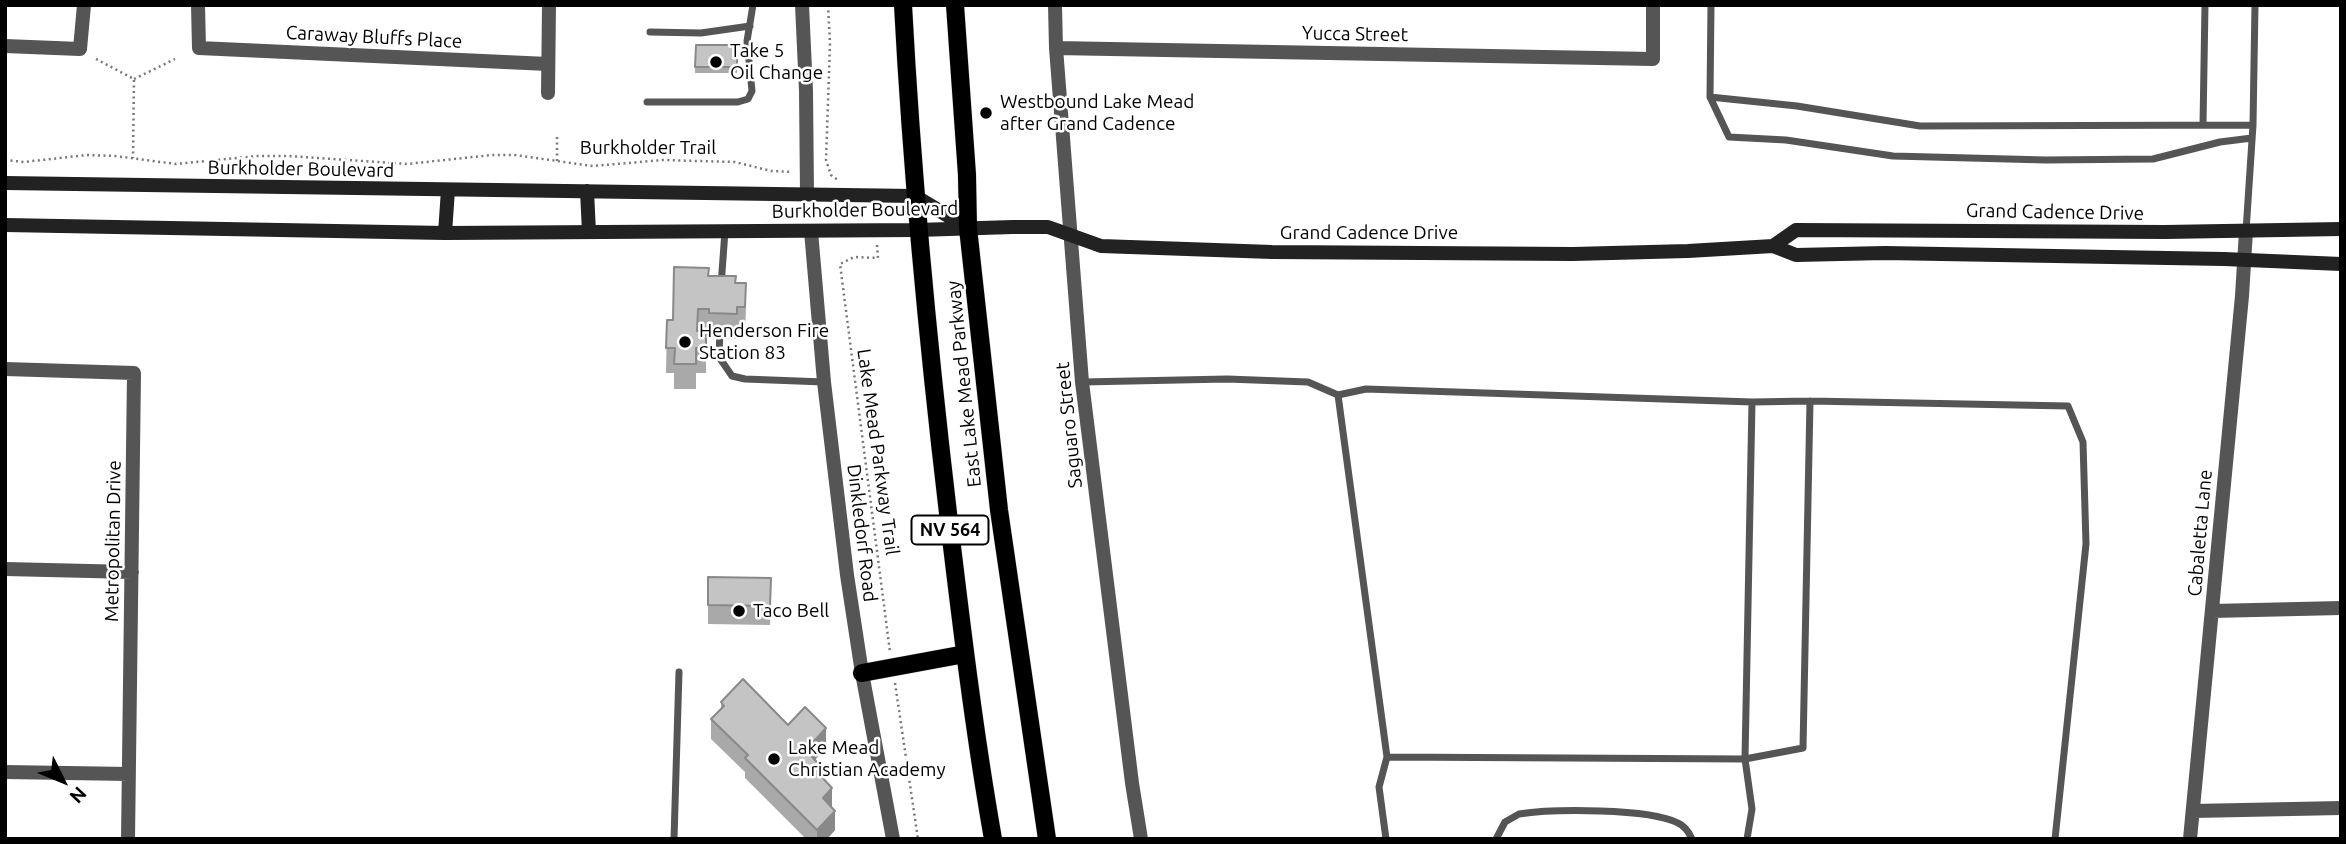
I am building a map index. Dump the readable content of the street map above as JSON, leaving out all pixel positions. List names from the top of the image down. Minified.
{"streets":{"main road":["Burkholder Boulevard","Grand Cadence Drive","East Lake Mead Parkway","NV 564"],"street":["Yucca Street","Caraway Bluffs Place","Saguaro Street","Dinkledorf Road","Cabaletta Lane","Metropolitan Drive"],"path":["Burkholder Trail","Lake Mead Parkway Trail"]},"crossings":[["Yucca Street","Saguaro Street"],["Burkholder Boulevard","Grand Cadence Drive"],["Burkholder Boulevard","East Lake Mead Parkway"],["Burkholder Boulevard","Dinkledorf Road"],["Grand Cadence Drive","East Lake Mead Parkway"],["Grand Cadence Drive","Saguaro Street"],["Grand Cadence Drive","Cabaletta Lane"]],"places":["Take 5 Oil Change","Westbound Lake Mead after Grand Cadence","Henderson Fire Station 83","Taco Bell","Lake Mead Christian Academy"],"north":"bottom right"}
